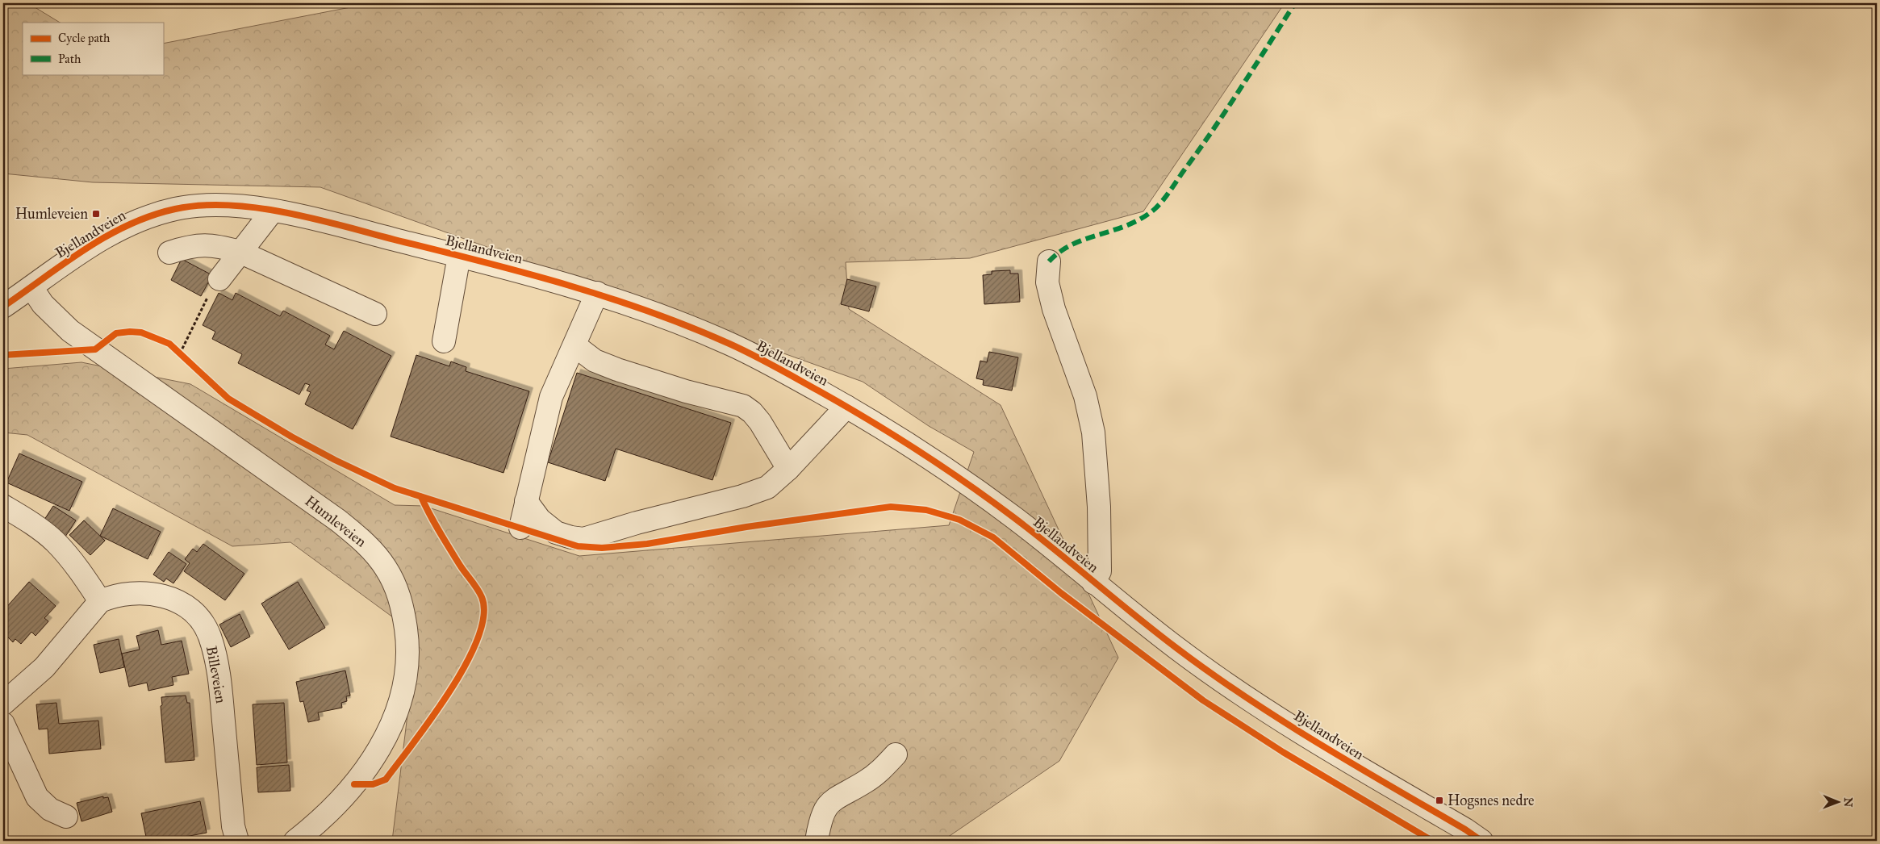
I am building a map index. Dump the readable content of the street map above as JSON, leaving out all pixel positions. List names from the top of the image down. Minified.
{"streets":{"street":["Bjellandveien","Humleveien","Billeveien"]},"crossings":[["Bjellandveien","Humleveien"]],"places":{"transit":["Humleveien","Hogsnes nedre"]},"legend":["Cycle path","Path"],"north":"right"}
